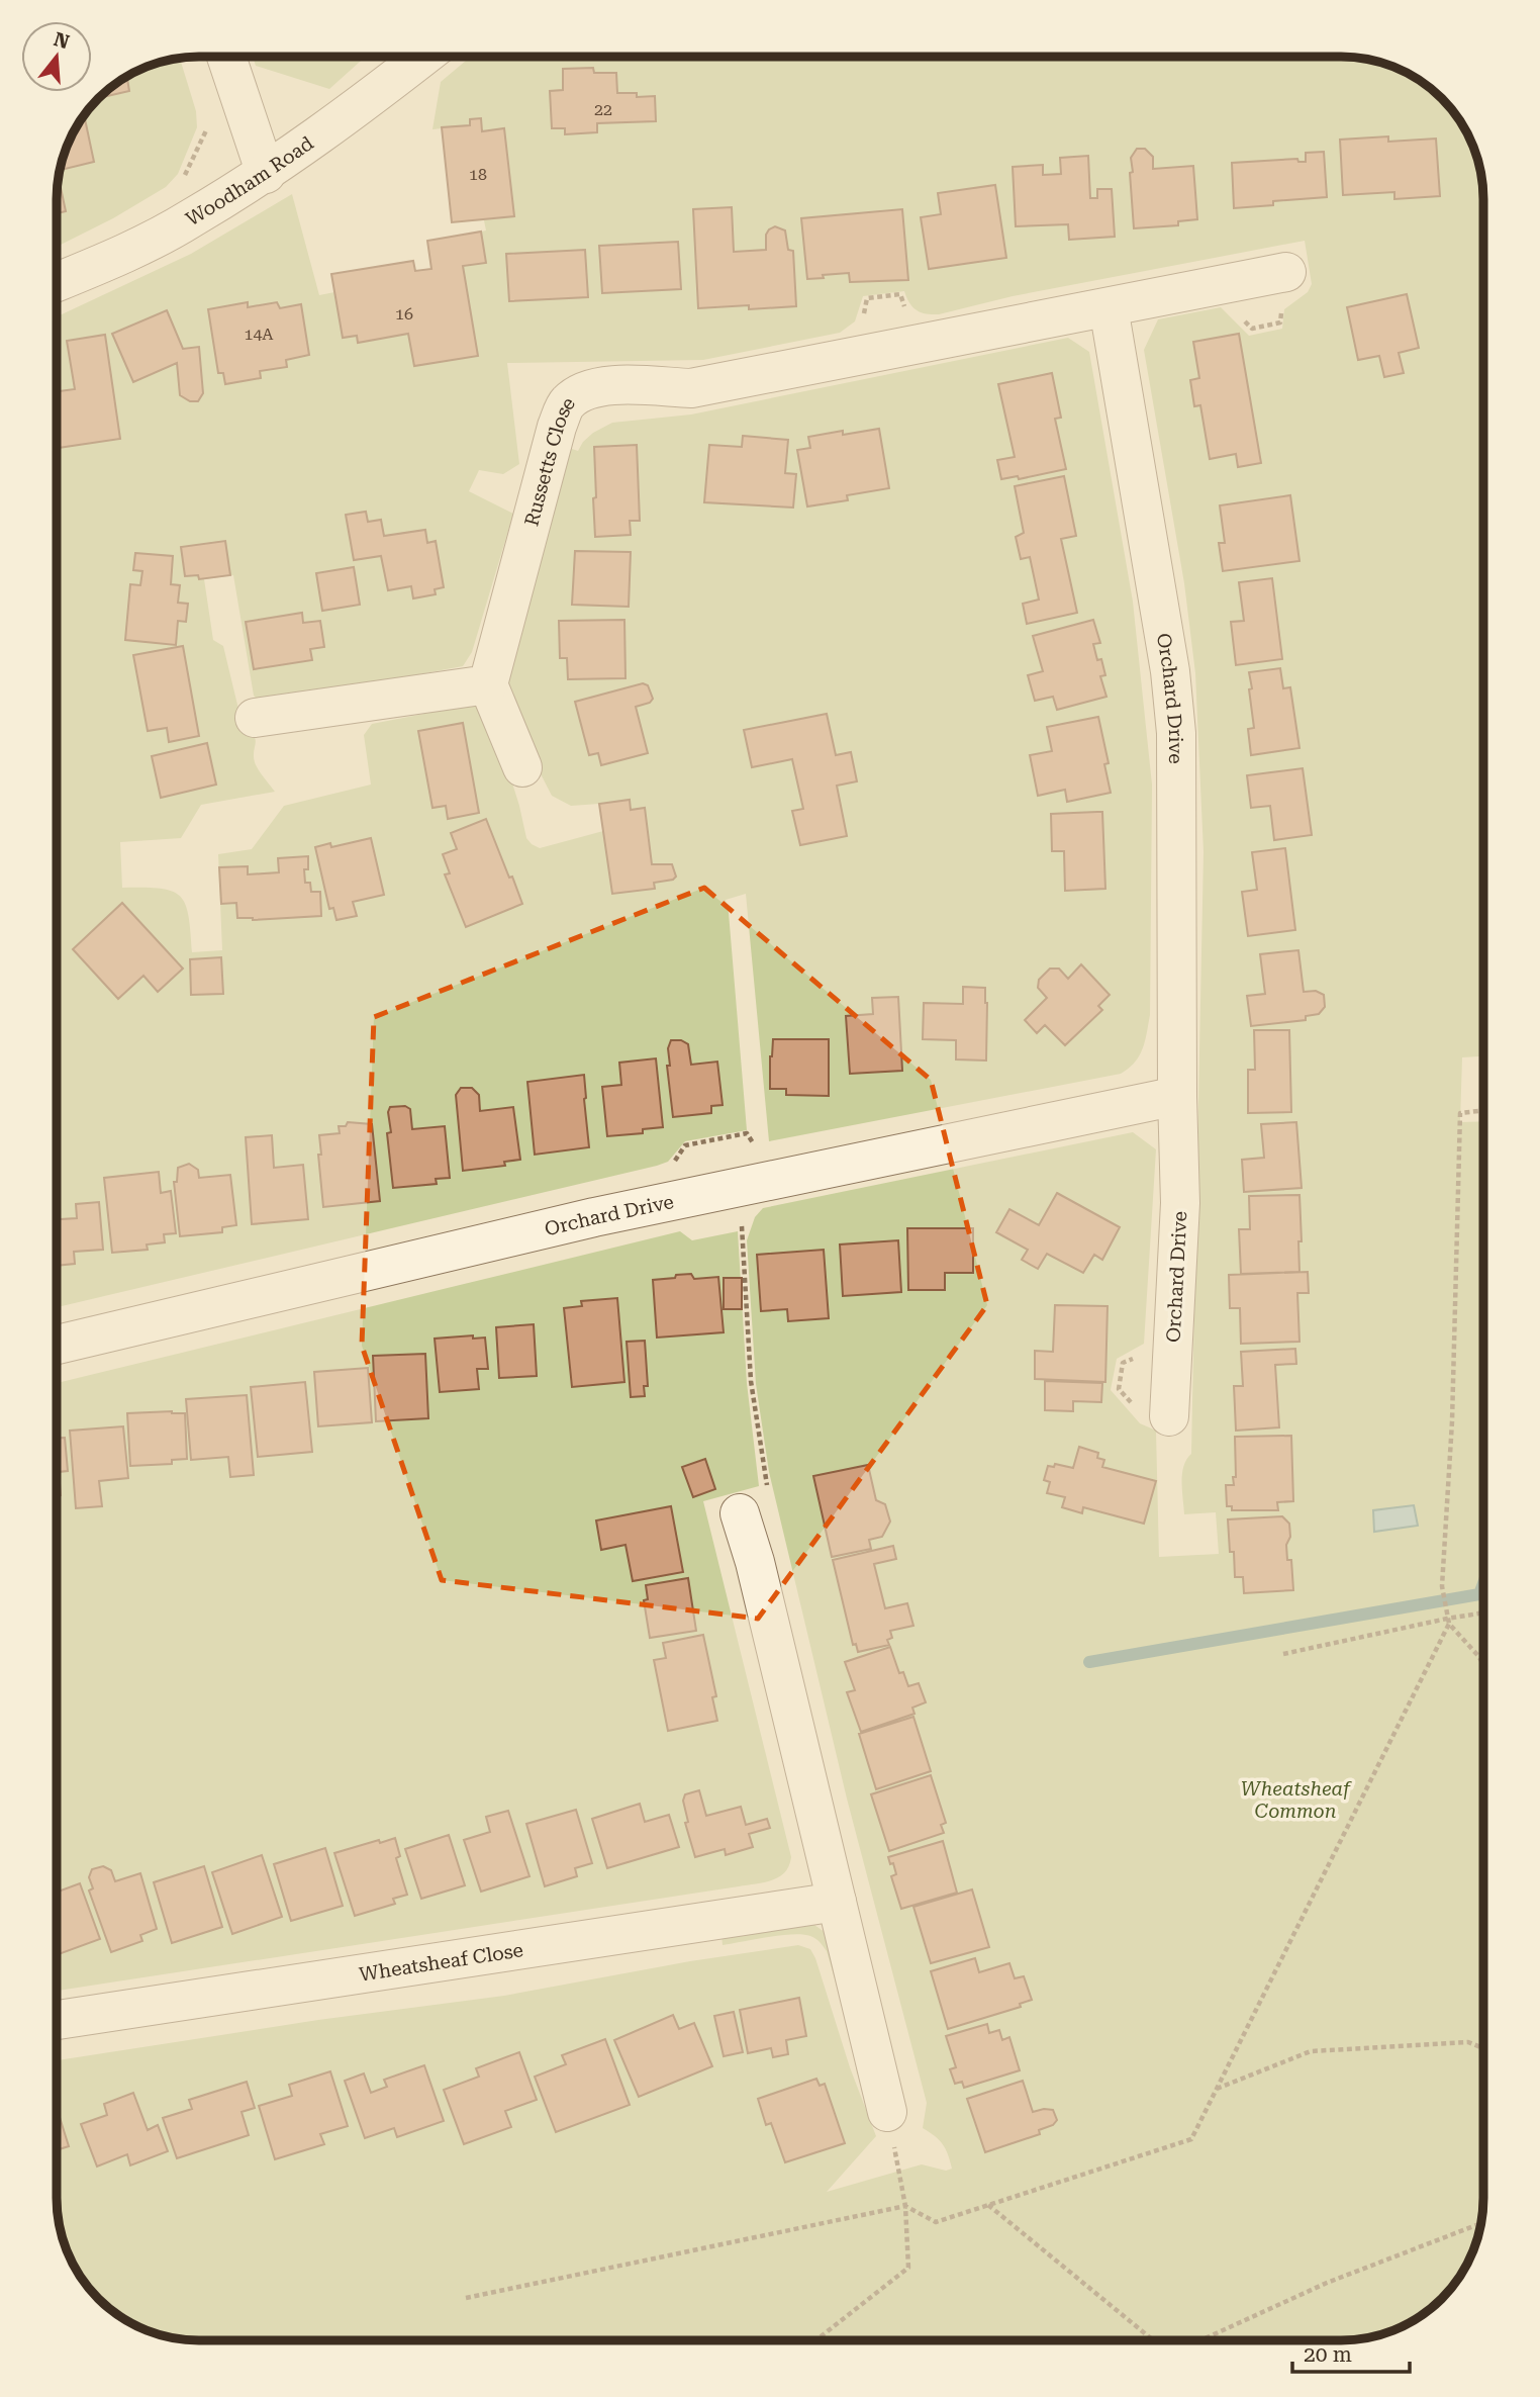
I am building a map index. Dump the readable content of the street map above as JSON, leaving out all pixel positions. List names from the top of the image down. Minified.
{"streets":{"street":["Woodham Road","Russetts Close","Orchard Drive","Wheatsheaf Close"]},"crossings":[["Russetts Close","Orchard Drive"]],"parks":["Wheatsheaf Common"],"house_numbers":["22","18","16","14A"],"scale_bar":"20 m","north":"top"}
